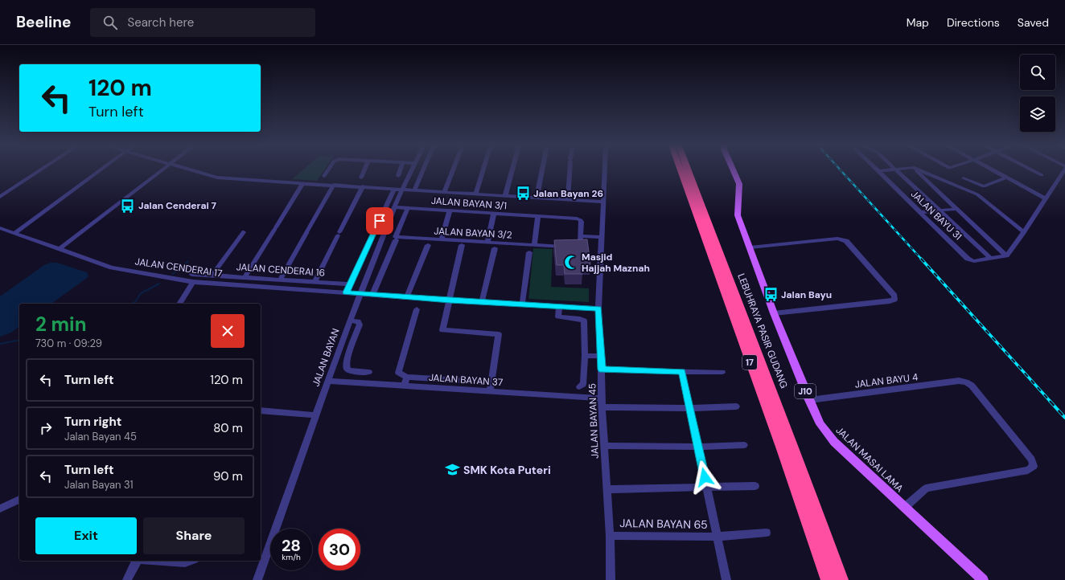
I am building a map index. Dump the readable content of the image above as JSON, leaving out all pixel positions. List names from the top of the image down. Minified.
{"streets":{"highway":["LEBUHRAYA PASIR GUDANG","17"],"main road":["J10","JALAN MASAI LAMA"],"street":["JALAN BAYAN 3/1","JALAN BAYU 31","JALAN BAYAN 3/2","JALAN CENDERAI 17","JALAN CENDERAI 16","JALAN BAYAN","JALAN BAYAN 37","JALAN BAYU 4","JALAN BAYAN 45","JALAN BAYAN 65"]},"crossings":[["JALAN BAYAN 3/1","JALAN BAYAN 3/2"],["JALAN BAYAN 3/1","JALAN BAYAN"],["JALAN CENDERAI 17","JALAN BAYAN"],["JALAN CENDERAI 17","JALAN BAYAN 45"],["JALAN BAYAN","JALAN BAYAN 37"],["JALAN BAYAN 37","JALAN BAYAN 45"],["JALAN BAYU 4","JALAN MASAI LAMA"],["JALAN BAYAN 45","JALAN BAYAN 65"]],"places":{"bus stop":["Jalan Bayan 26","Jalan Cenderai 7","Jalan Bayu"],"mosque":["Masjid Hajjah Maznah"],"school or university":["SMK Kota Puteri"]},"page":{"header":"Beeline","search":"Search here","nav":["Map","Directions","Saved"],"turn":["120 m","Turn left"],"heading":["2 min","730 m · 09:29"],"list":[{"name":"Turn left","value":"120 m"},{"name":"Turn right","note":"Jalan Bayan 45","value":"80 m"},{"name":"Turn left","note":"Jalan Bayan 31","value":"90 m"}],"buttons":["Exit","Share"],"speed":"28 km/h","limit":"30"}}
